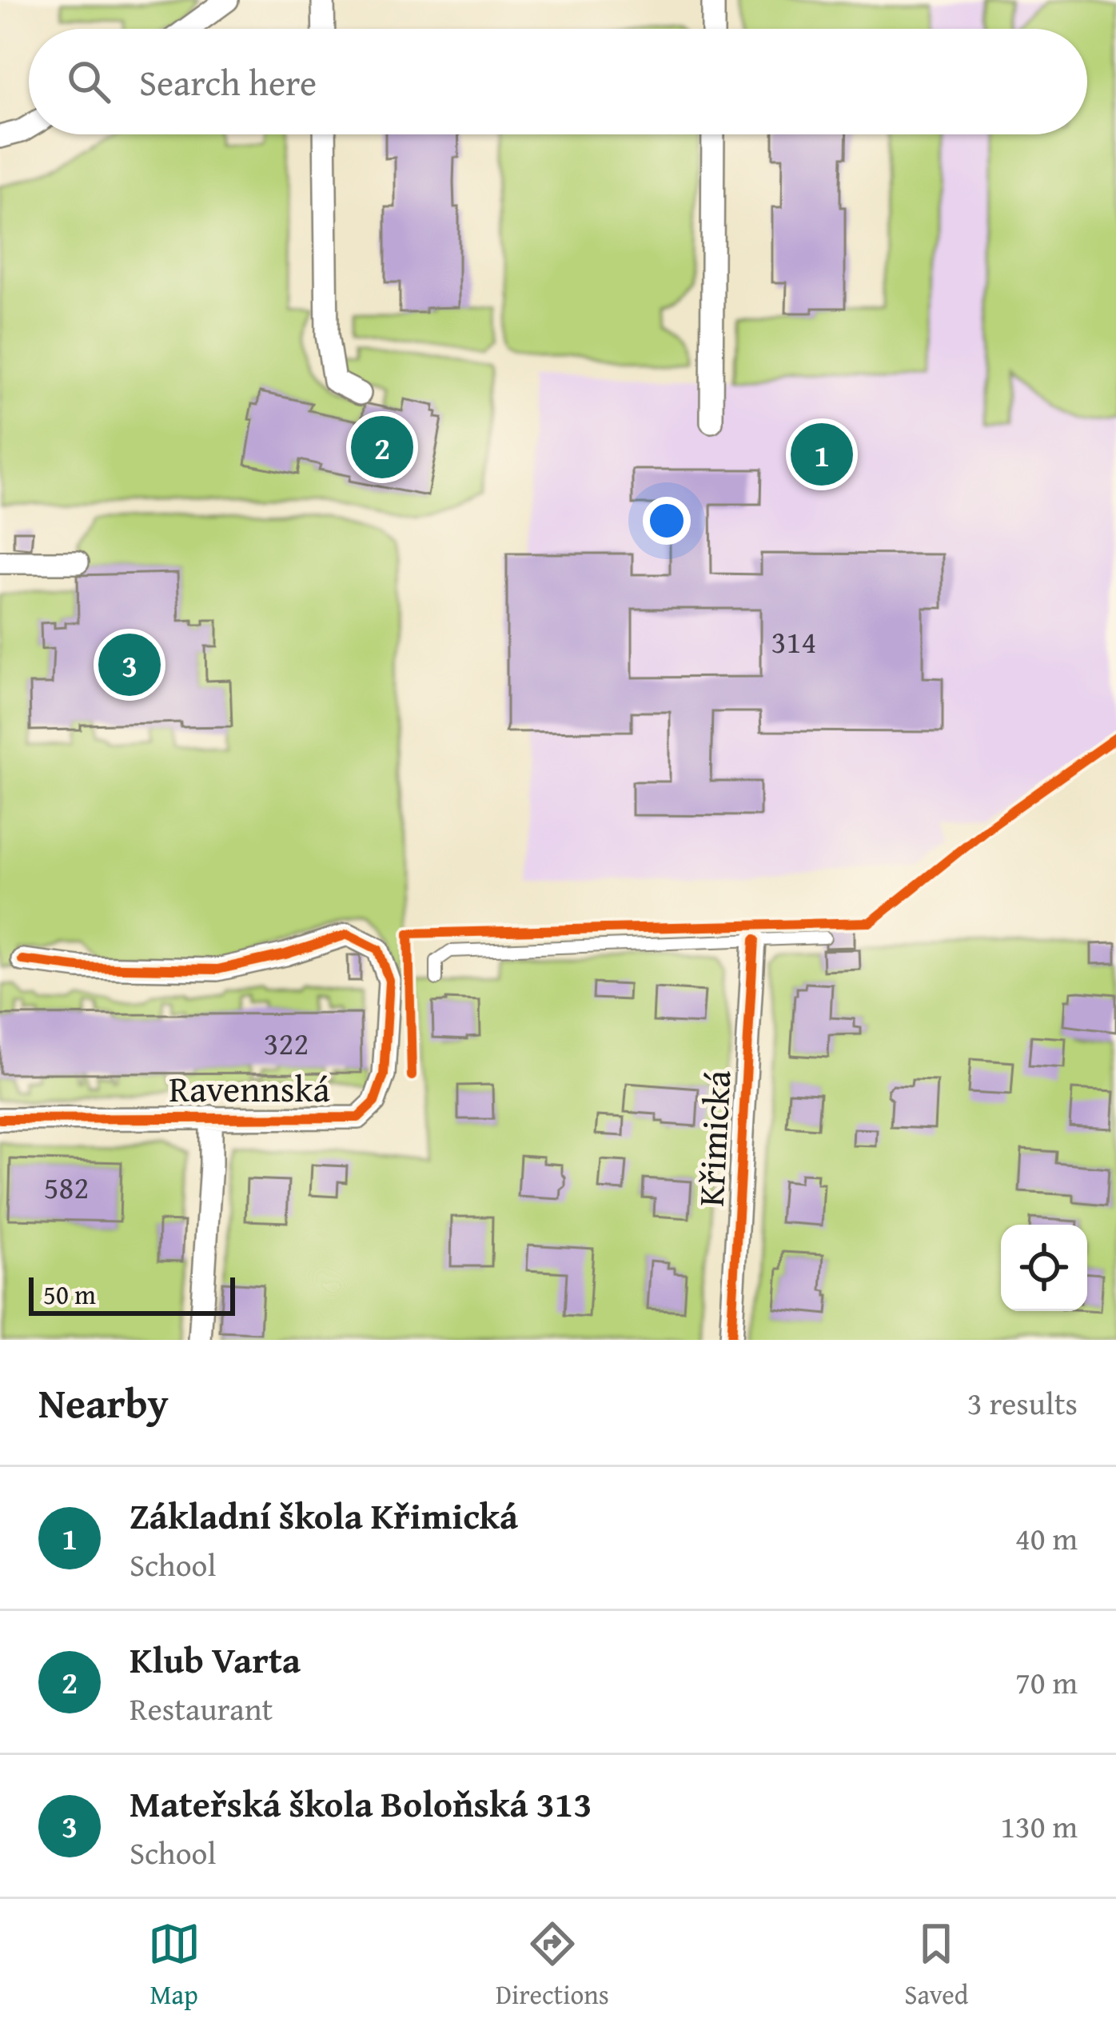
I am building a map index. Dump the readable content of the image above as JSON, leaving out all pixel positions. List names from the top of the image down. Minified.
{"streets":{"street":["Ravennská","Křimická"]},"house_numbers":["314","322","582"],"scale_bar":"50 m","page":{"search":"Search here","pins":["2","1","3"],"scale":"50 m","heading":["Nearby","3 results"],"list":[{"mark":"1","name":"Základní škola Křimická","note":"School","value":"40 m"},{"mark":"2","name":"Klub Varta","note":"Restaurant","value":"70 m"},{"mark":"3","name":"Mateřská škola Boloňská 313","note":"School","value":"130 m"}],"nav":["Map","Directions","Saved"]}}
